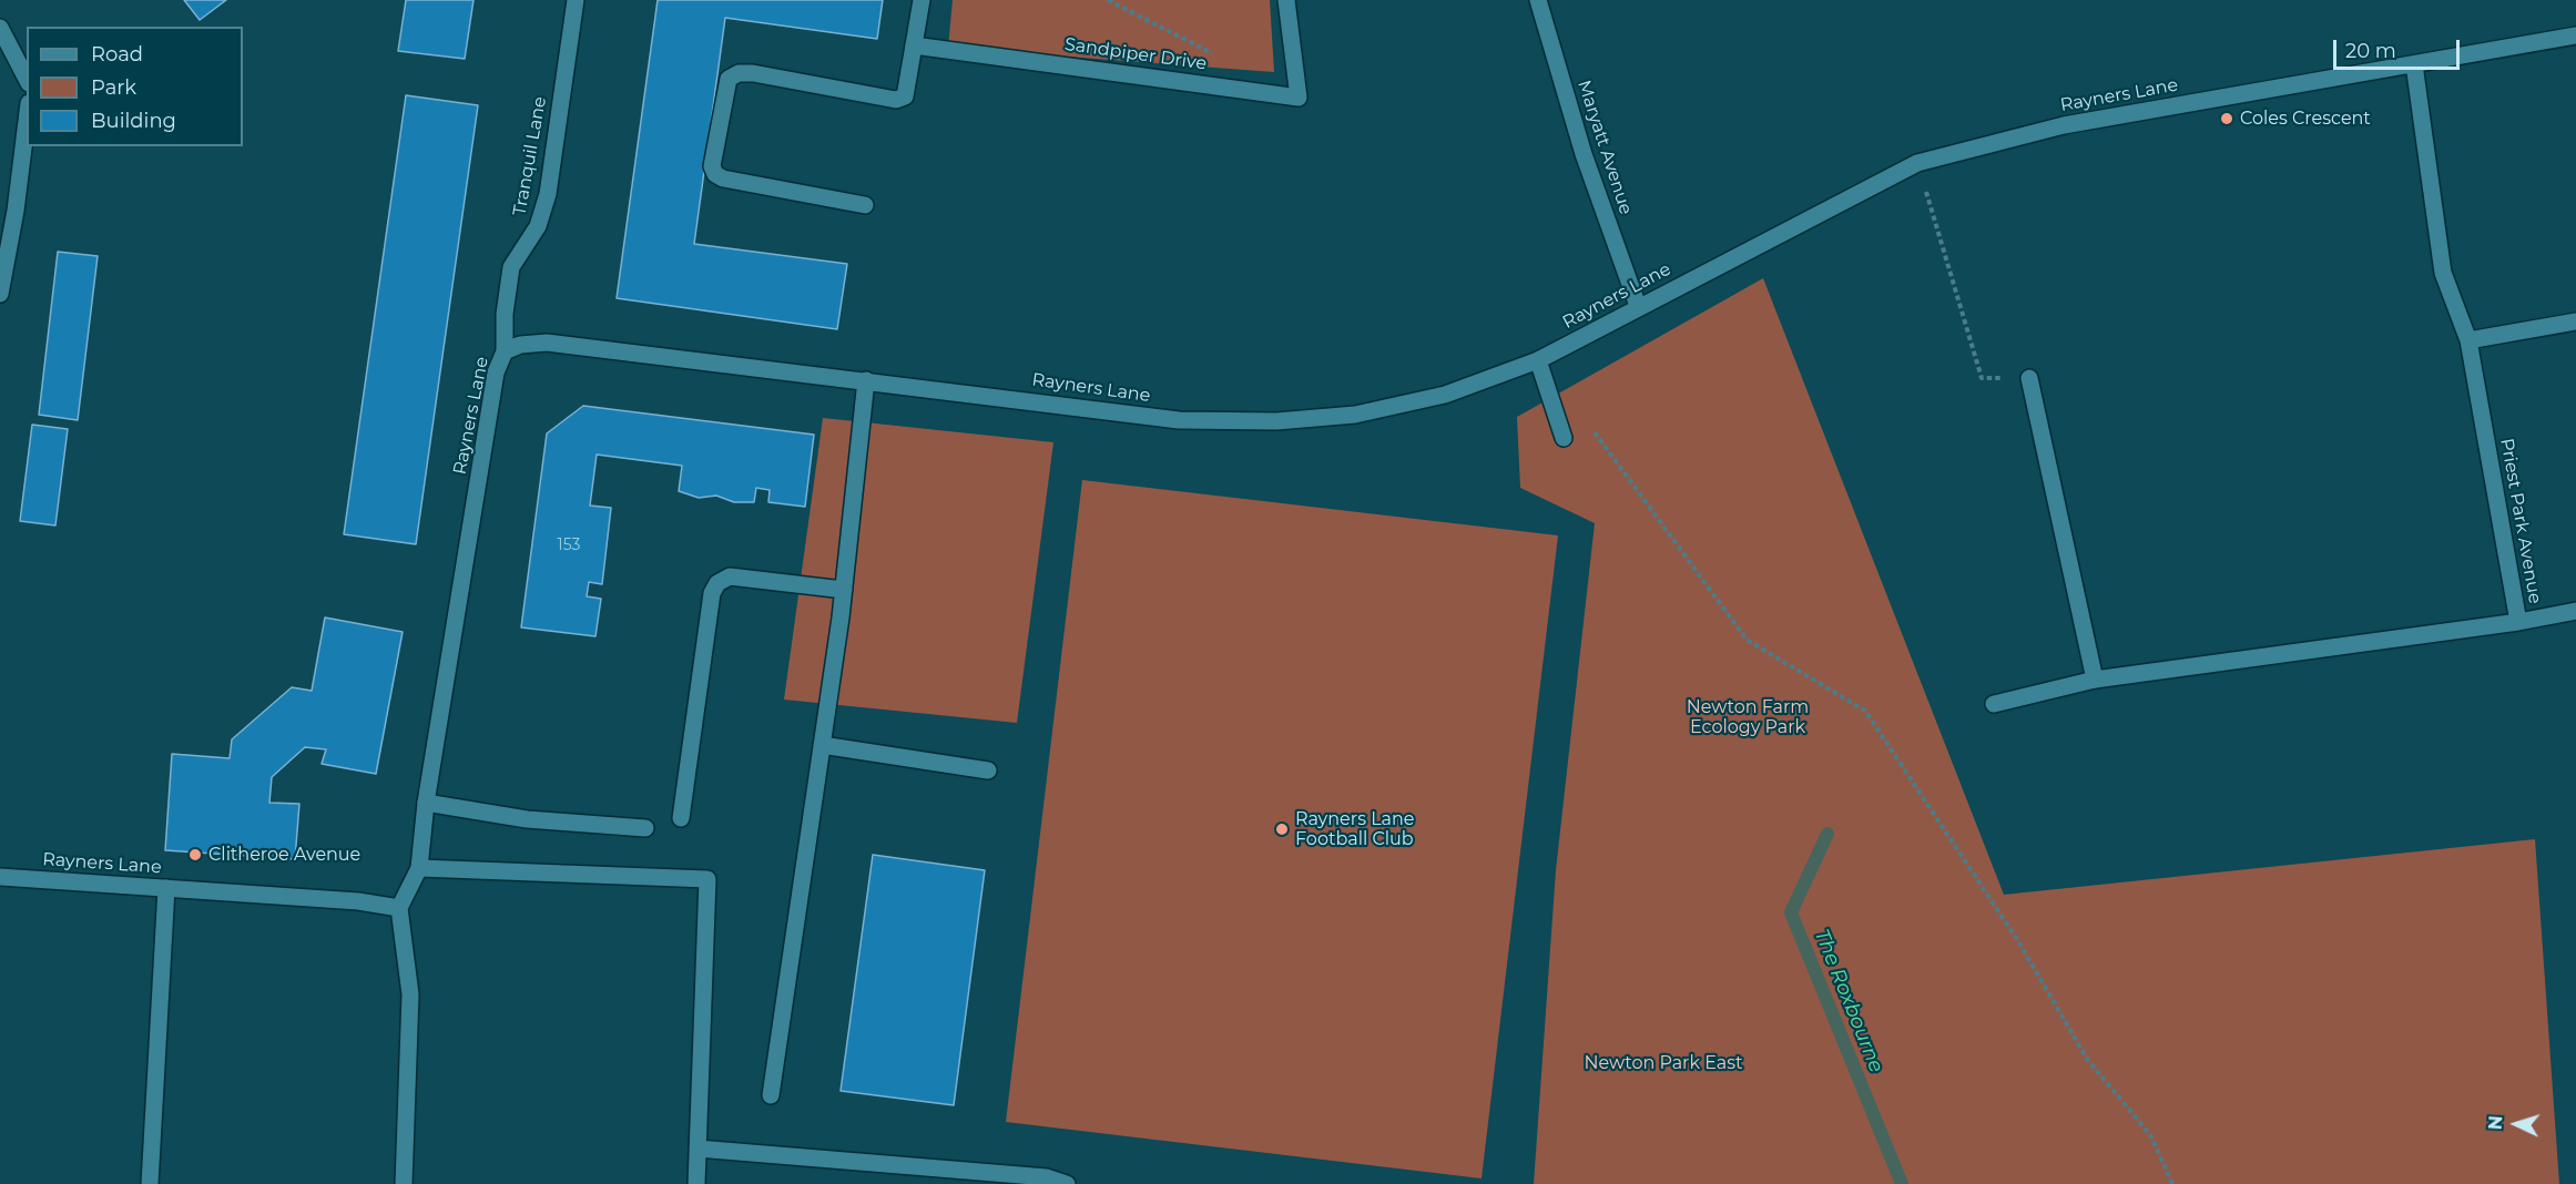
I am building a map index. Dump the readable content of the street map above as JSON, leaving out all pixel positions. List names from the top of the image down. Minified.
{"streets":{"street":["Sandpiper Drive","Rayners Lane","Maryatt Avenue","Tranquil Lane","Priest Park Avenue"]},"crossings":[["Rayners Lane","Maryatt Avenue"],["Rayners Lane","Tranquil Lane"],["Rayners Lane","Priest Park Avenue"]],"water":["The Roxbourne"],"parks":["Newton Farm Ecology Park","Newton Park East"],"places":["Coles Crescent","Rayners Lane Football Club","Clitheroe Avenue"],"house_numbers":["153"],"legend":["Road","Park","Building"],"scale_bar":"20 m","north":"left"}
